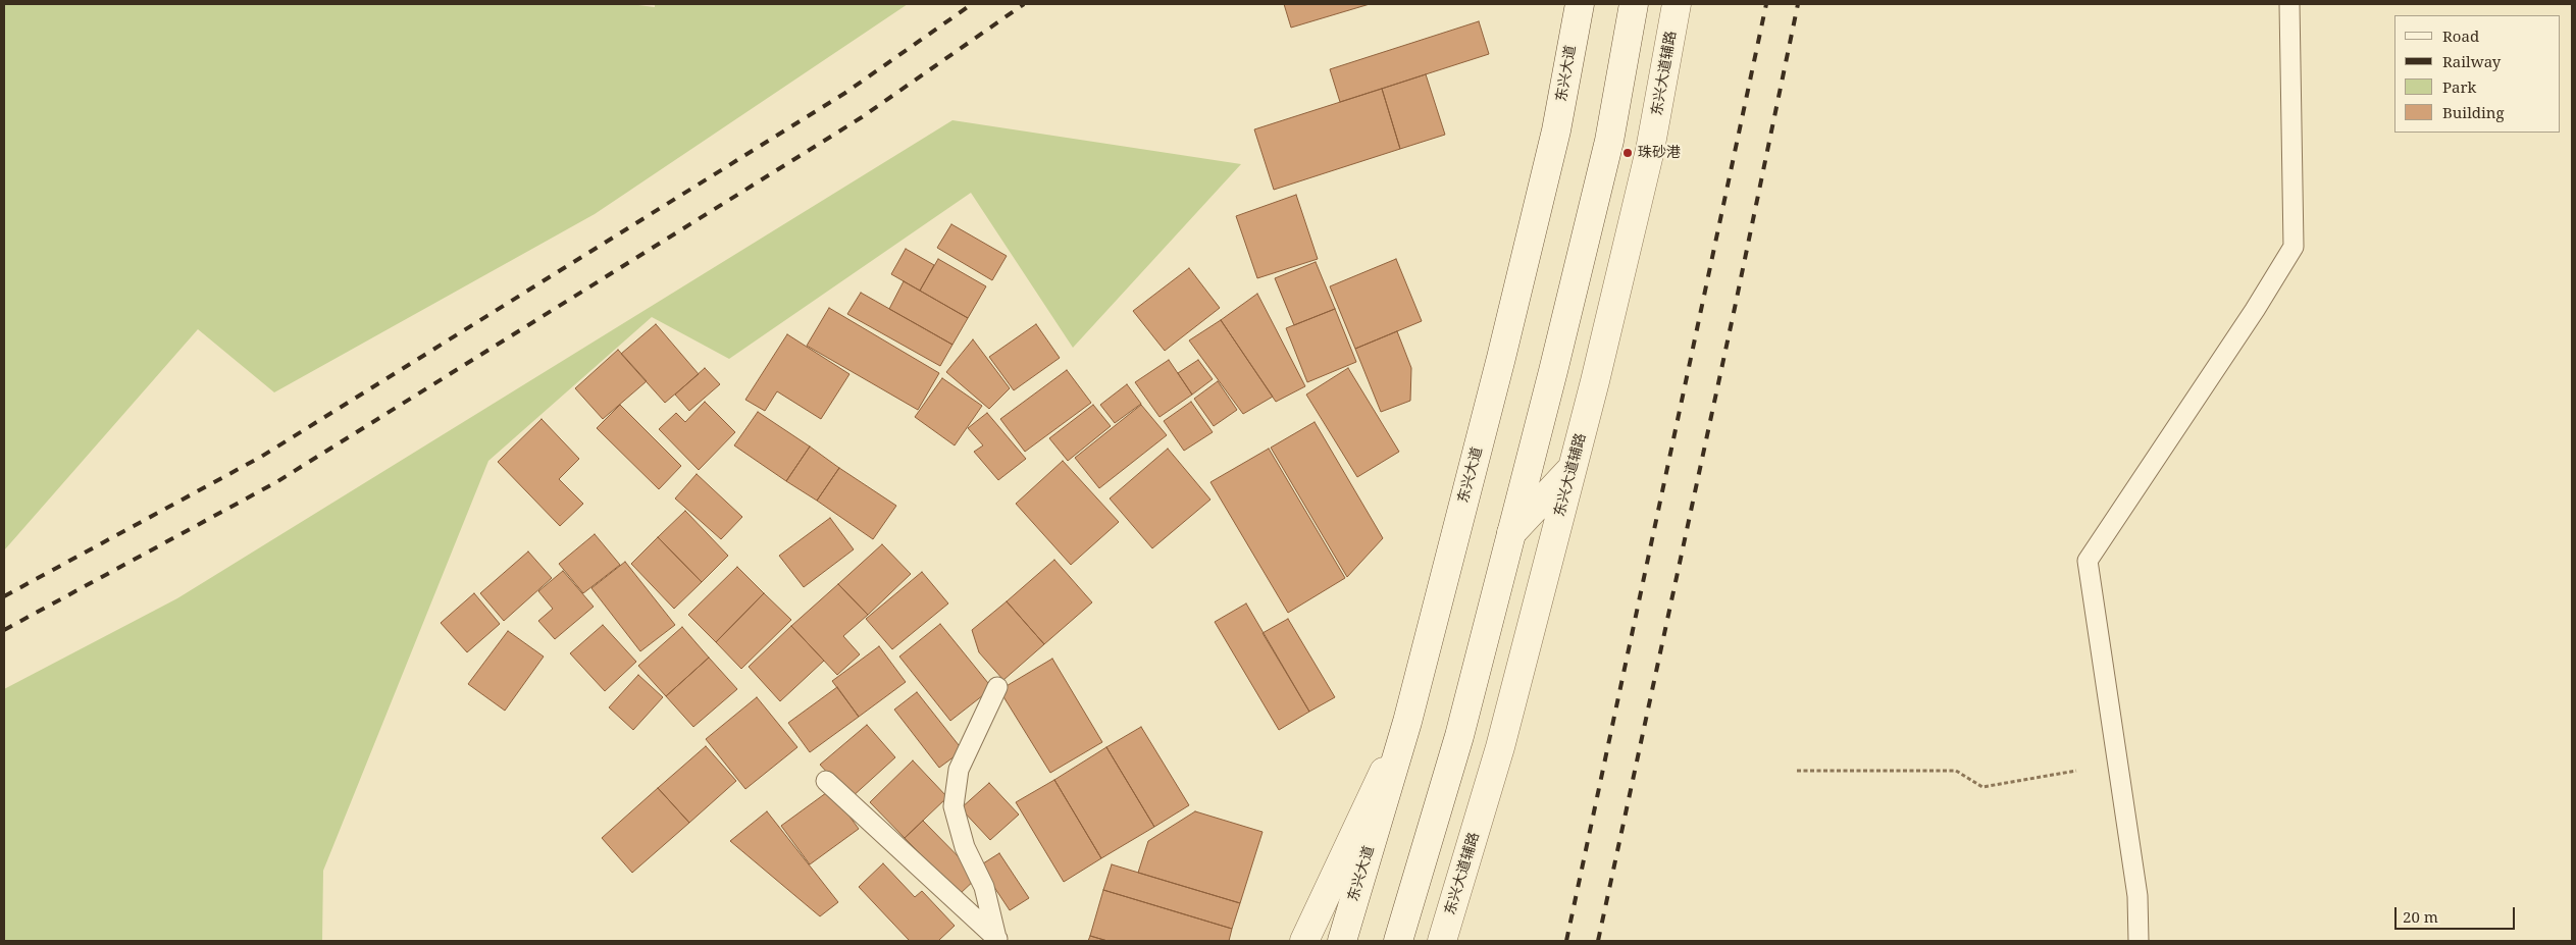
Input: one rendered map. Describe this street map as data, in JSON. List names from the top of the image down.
{
  "streets": {
    "main road": ["东兴大道", "东兴大道辅路"]
  },
  "places": ["珠砂港"],
  "legend": [
    "Road",
    "Railway",
    "Park",
    "Building"
  ],
  "scale_bar": "20 m"
}
